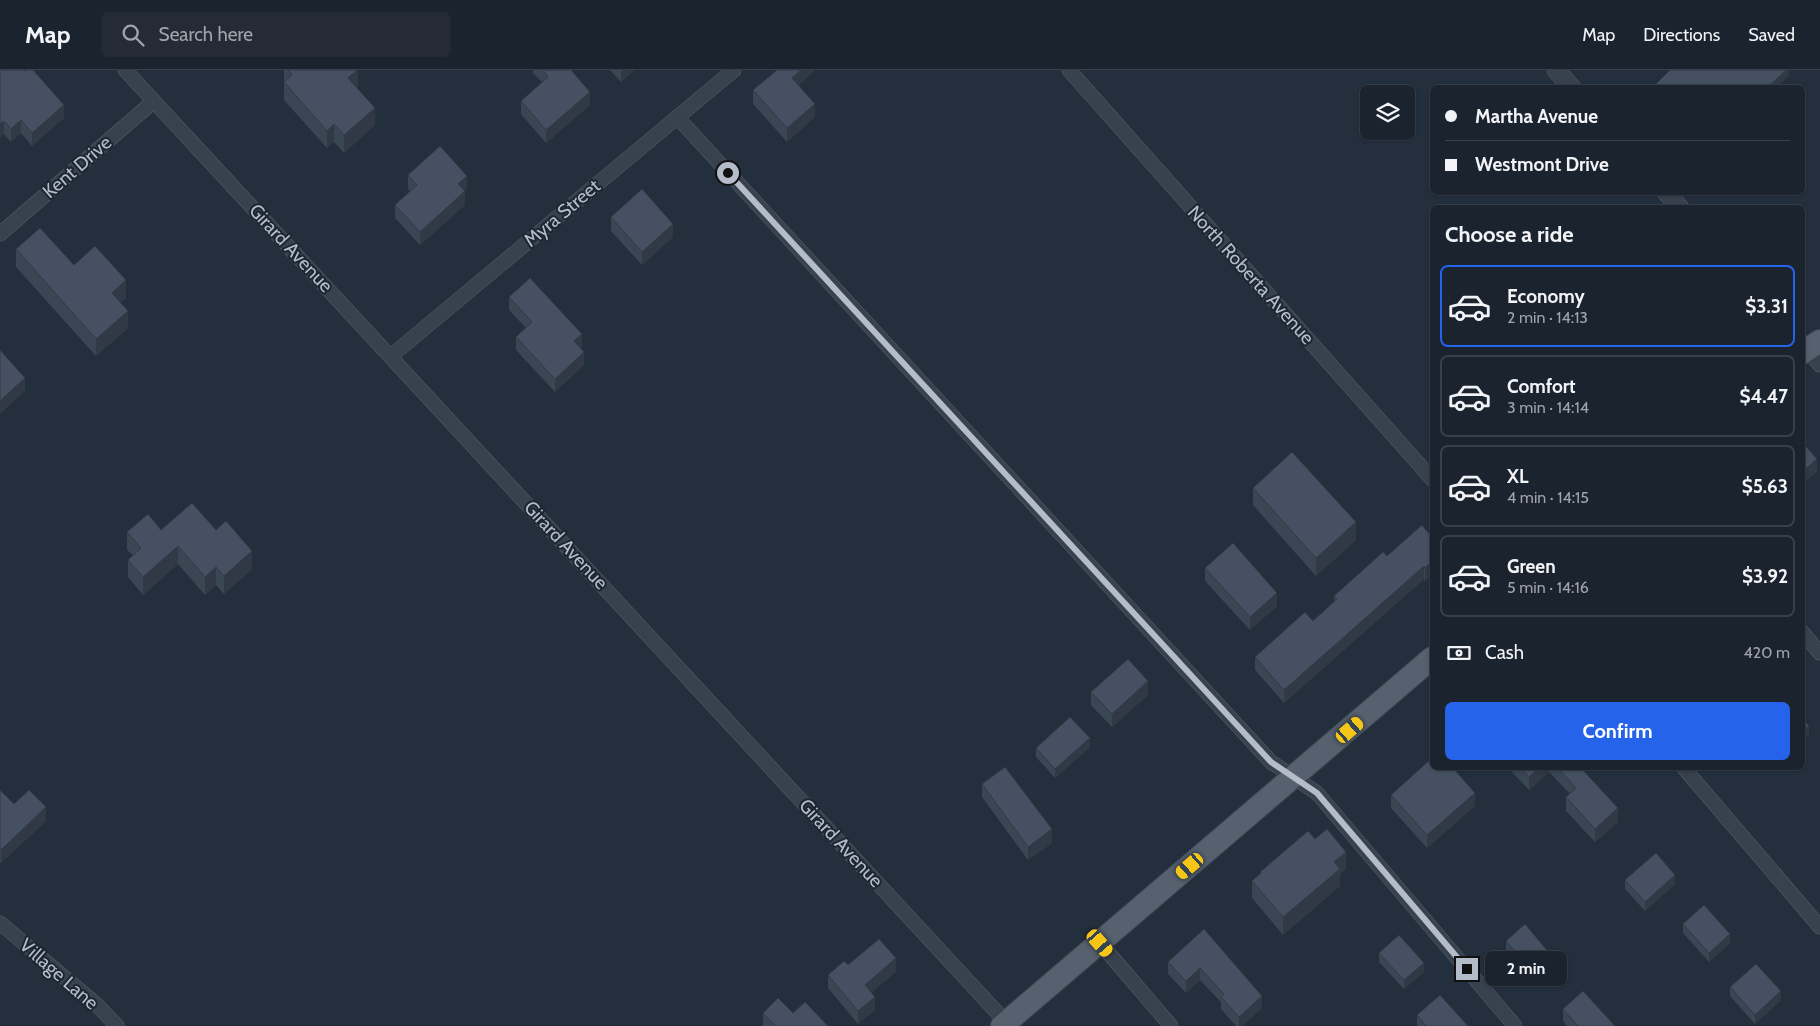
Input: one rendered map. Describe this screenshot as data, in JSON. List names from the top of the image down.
{
  "streets": {
    "street": [
      "Kent Drive",
      "Myra Street",
      "Girard Avenue",
      "North Roberta Avenue",
      "Village Lane"
    ]
  },
  "crossings": [
    ["Kent Drive", "Girard Avenue"],
    ["Myra Street", "Girard Avenue"]
  ],
  "page": {
    "header": "Map",
    "search": "Search here",
    "nav": ["Map", "Directions", "Saved"],
    "banner": ["Martha Avenue", "Westmont Drive"],
    "heading": "Choose a ride",
    "list": [
      {
        "name": "Economy",
        "note": "2 min · 14:13",
        "value": "$3.31"
      },
      {
        "name": "Comfort",
        "note": "3 min · 14:14",
        "value": "$4.47"
      },
      {
        "name": "XL",
        "note": "4 min · 14:15",
        "value": "$5.63"
      },
      {
        "name": "Green",
        "note": "5 min · 14:16",
        "value": "$3.92"
      }
    ],
    "pay": ["Cash", "420 m"],
    "buttons": "Confirm",
    "bubble": "2 min"
  }
}
